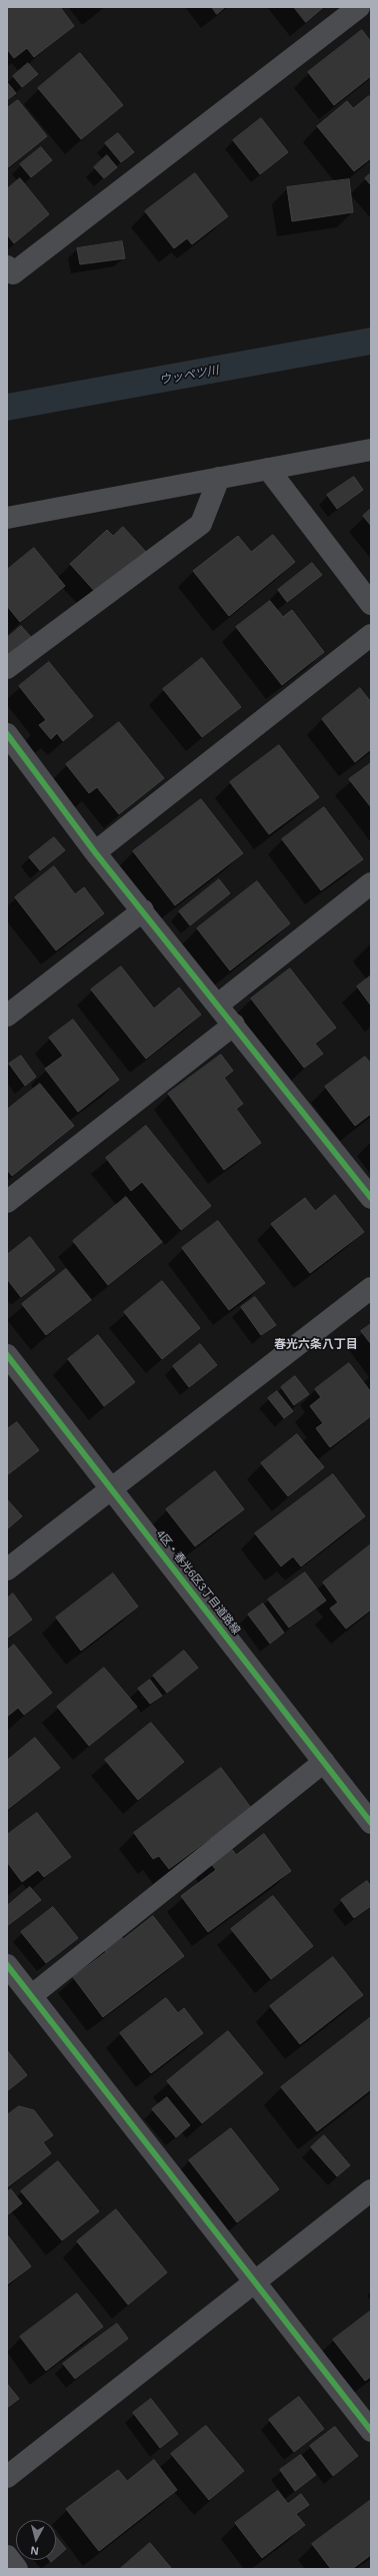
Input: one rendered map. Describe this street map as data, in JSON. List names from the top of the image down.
{
  "streets": {
    "street": ["4区・春光6区3丁目道路線"]
  },
  "districts": ["春光六条八丁目"],
  "water": ["ウッペツ川"],
  "north": "bottom"
}
